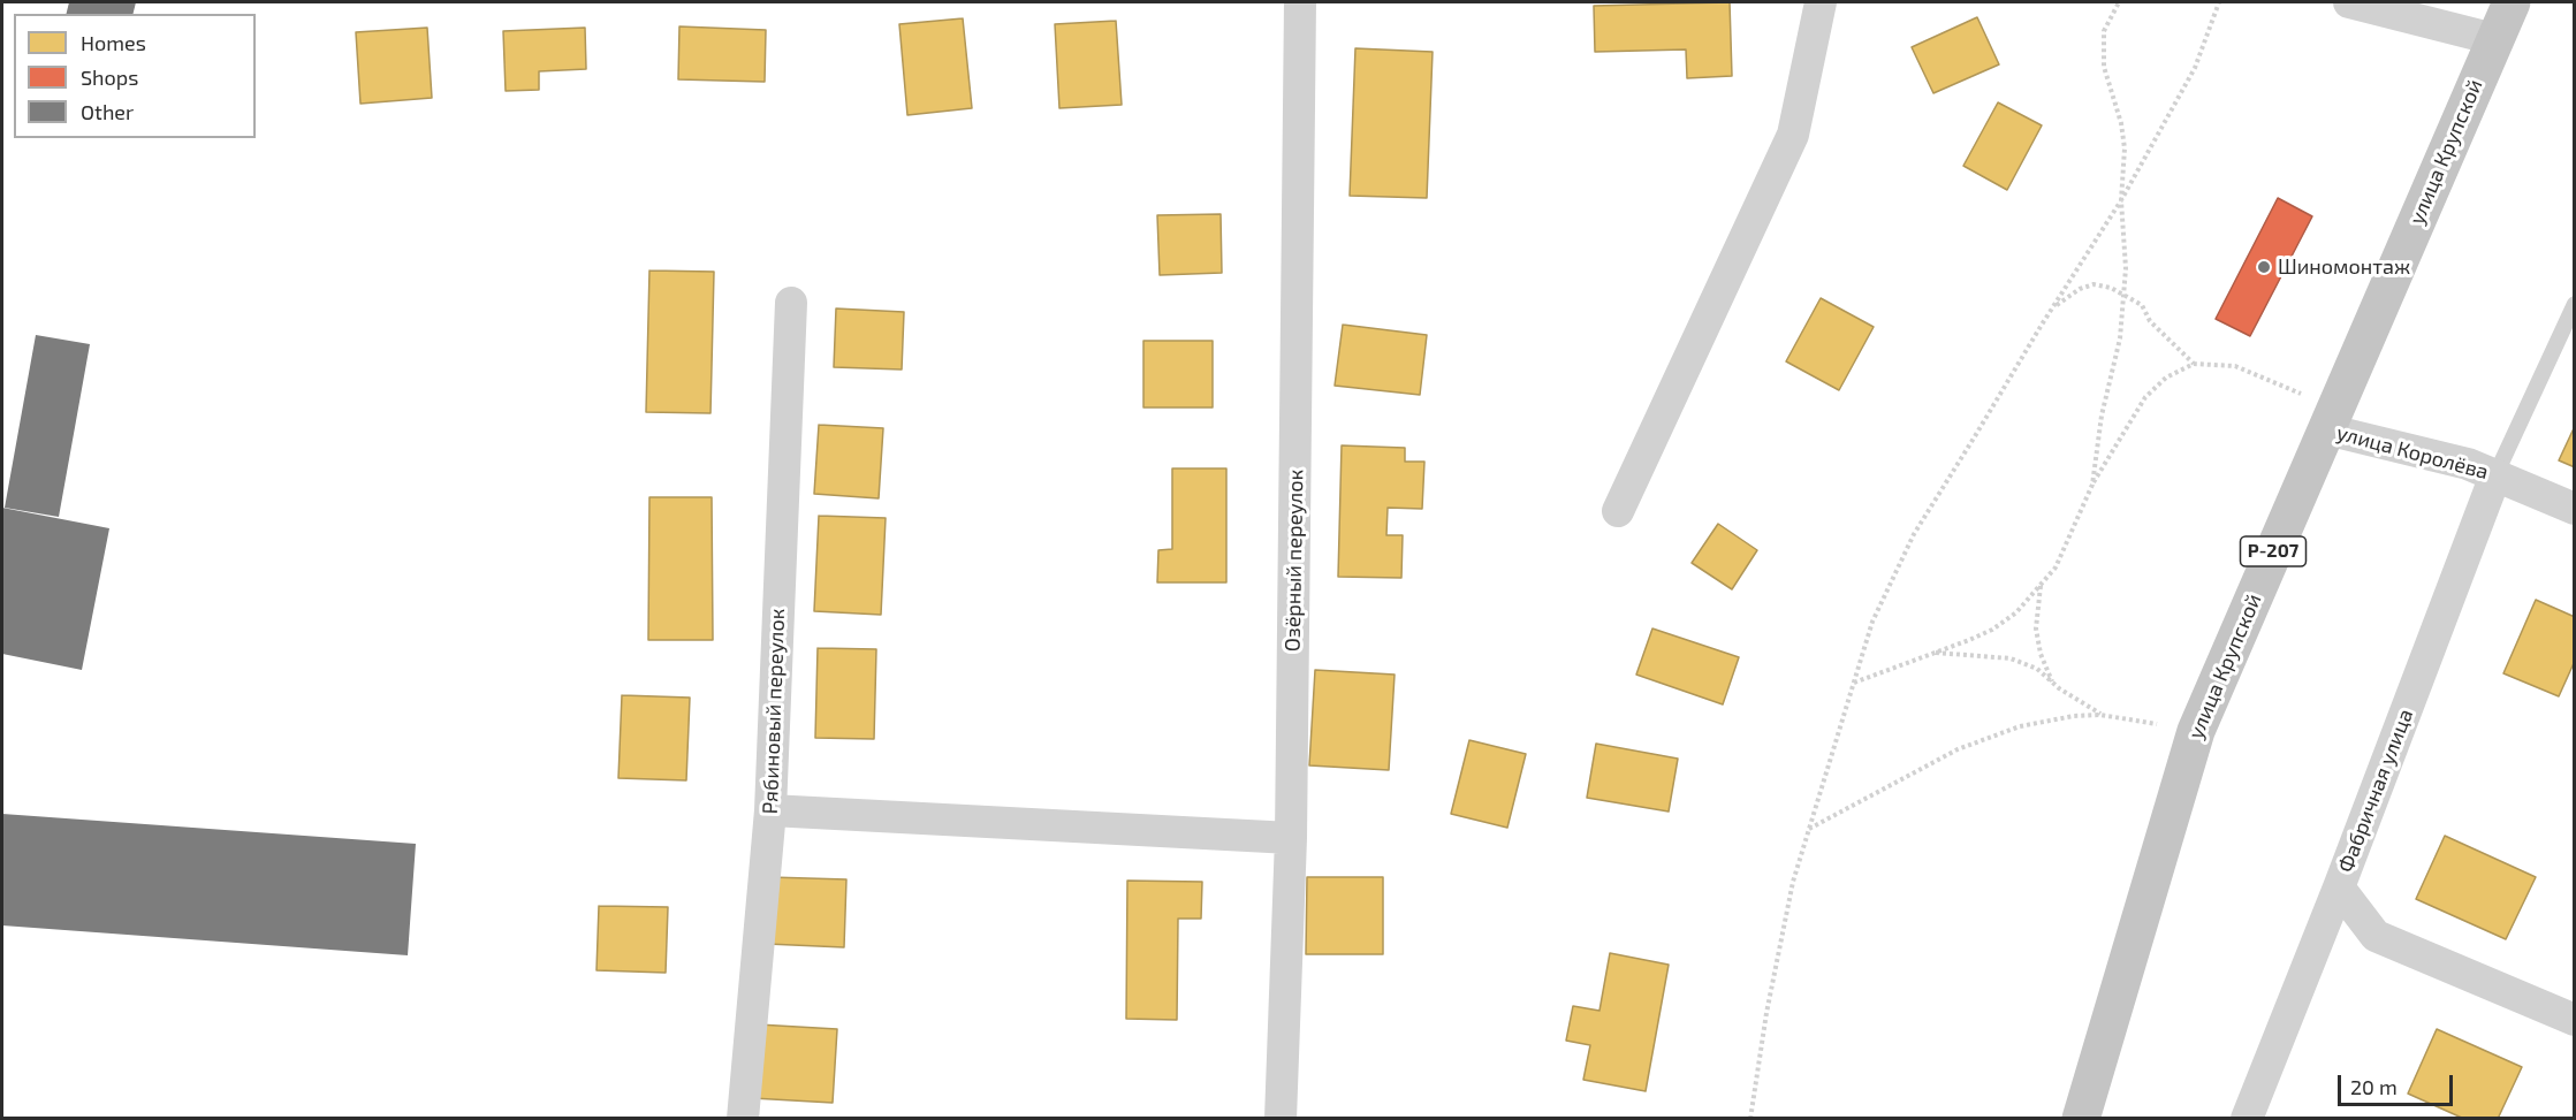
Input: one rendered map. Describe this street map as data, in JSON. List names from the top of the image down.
{
  "streets": {
    "main road": ["улица Крупской", "Р-207"],
    "street": [
      "улица Королёва",
      "Озёрный переулок",
      "Рябиновый переулок",
      "Фабричная улица"
    ]
  },
  "crossings": [
    ["улица Крупской", "улица Королёва"],
    ["улица Королёва", "Фабричная улица"]
  ],
  "places": ["Шиномонтаж"],
  "legend": ["Homes", "Shops", "Other"],
  "scale_bar": "20 m"
}
